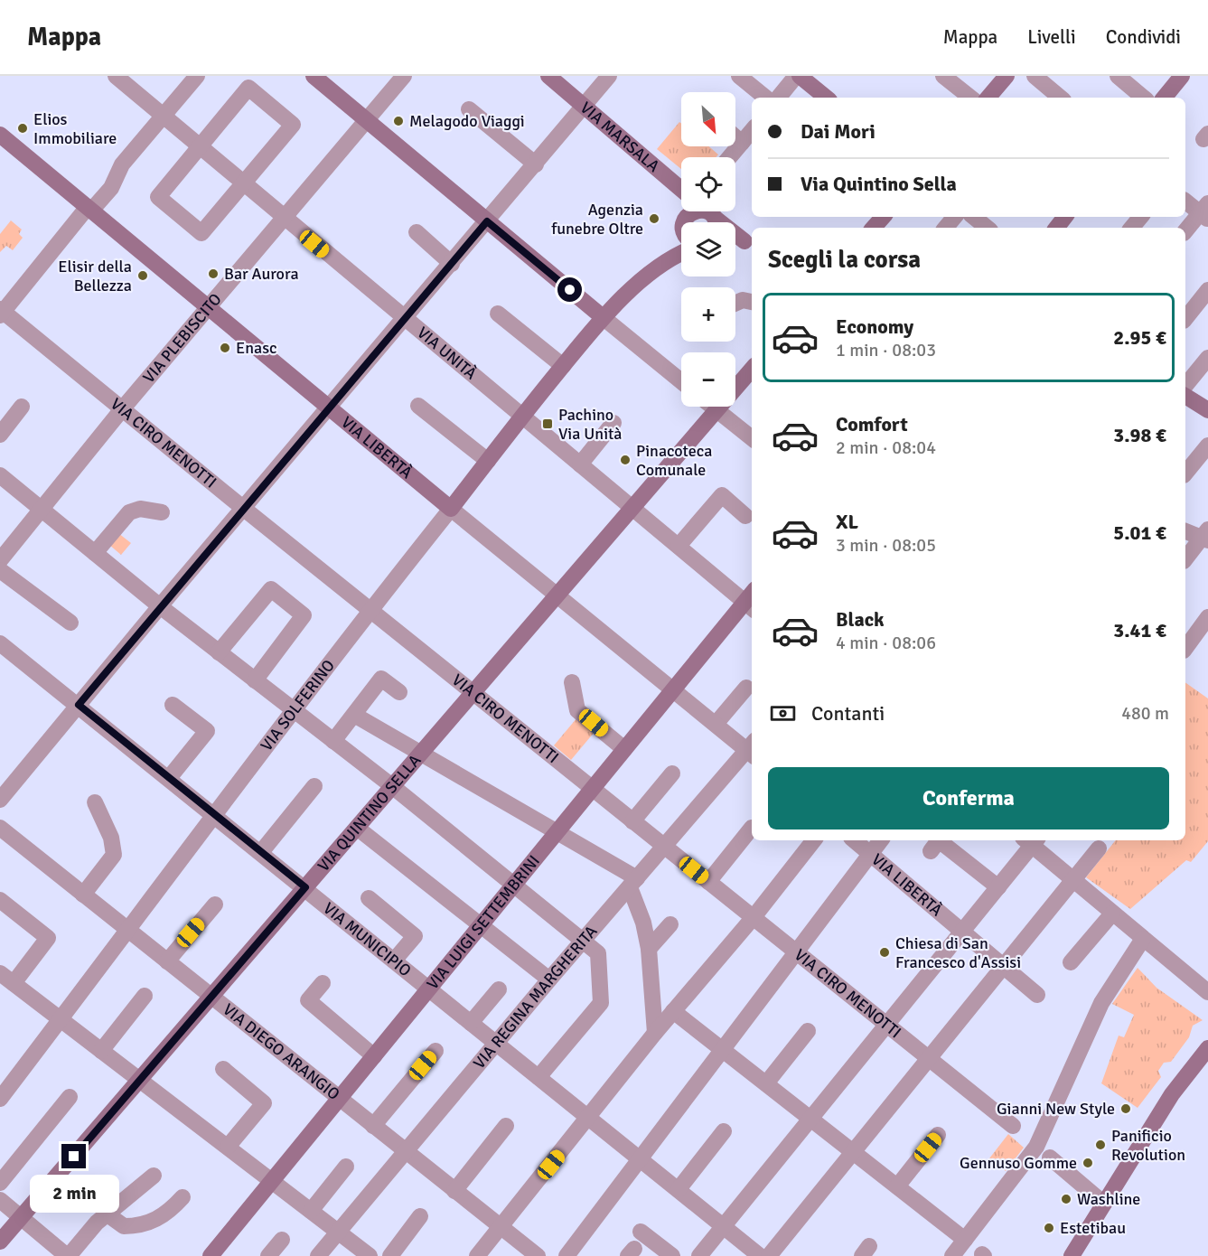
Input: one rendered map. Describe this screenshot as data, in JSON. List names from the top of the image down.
{
  "streets": {
    "street": [
      "VIA MARSALA",
      "VIA PLEBISCITO",
      "VIA UNITÀ",
      "VIA CIRO MENOTTI",
      "VIA LIBERTÀ",
      "VIA SOLFERINO",
      "VIA QUINTINO SELLA",
      "VIA LUIGI SETTEMBRINI",
      "VIA MUNICIPIO",
      "VIA REGINA MARGHERITA",
      "VIA DIEGO ARANGIO"
    ]
  },
  "crossings": [
    ["VIA PLEBISCITO", "VIA UNITÀ"],
    ["VIA PLEBISCITO", "VIA CIRO MENOTTI"],
    ["VIA PLEBISCITO", "VIA LIBERTÀ"],
    ["VIA UNITÀ", "VIA SOLFERINO"],
    ["VIA UNITÀ", "VIA QUINTINO SELLA"],
    ["VIA UNITÀ", "VIA LUIGI SETTEMBRINI"],
    ["VIA CIRO MENOTTI", "VIA SOLFERINO"],
    ["VIA CIRO MENOTTI", "VIA QUINTINO SELLA"],
    ["VIA CIRO MENOTTI", "VIA LUIGI SETTEMBRINI"],
    ["VIA CIRO MENOTTI", "VIA REGINA MARGHERITA"],
    ["VIA LIBERTÀ", "VIA SOLFERINO"],
    ["VIA LIBERTÀ", "VIA QUINTINO SELLA"],
    ["VIA LIBERTÀ", "VIA LUIGI SETTEMBRINI"],
    ["VIA LIBERTÀ", "VIA REGINA MARGHERITA"],
    ["VIA SOLFERINO", "VIA MUNICIPIO"],
    ["VIA SOLFERINO", "VIA DIEGO ARANGIO"],
    ["VIA QUINTINO SELLA", "VIA MUNICIPIO"],
    ["VIA QUINTINO SELLA", "VIA DIEGO ARANGIO"],
    ["VIA LUIGI SETTEMBRINI", "VIA MUNICIPIO"],
    ["VIA LUIGI SETTEMBRINI", "VIA DIEGO ARANGIO"],
    ["VIA MUNICIPIO", "VIA REGINA MARGHERITA"],
    ["VIA REGINA MARGHERITA", "VIA DIEGO ARANGIO"]
  ],
  "places": {
    "other": [
      "Melagodo Viaggi",
      "Elios Immobiliare",
      "Agenzia funebre Oltre",
      "Bar Aurora",
      "Elisir della Bellezza",
      "Enasc",
      "Pinacoteca Comunale",
      "Chiesa di San Francesco d'Assisi",
      "Gianni New Style",
      "Panificio Revolution",
      "Gennuso Gomme",
      "Washline",
      "Estetibau"
    ],
    "transit": ["Pachino Via Unità"]
  },
  "north": "bottom right",
  "page": {
    "header": "Mappa",
    "nav": ["Mappa", "Livelli", "Condividi"],
    "map_buttons": ["+", "−"],
    "banner": ["Dai Mori", "Via Quintino Sella"],
    "heading": "Scegli la corsa",
    "list": [
      {
        "name": "Economy",
        "note": "1 min · 08:03",
        "value": "2.95 €"
      },
      {
        "name": "Comfort",
        "note": "2 min · 08:04",
        "value": "3.98 €"
      },
      {
        "name": "XL",
        "note": "3 min · 08:05",
        "value": "5.01 €"
      },
      {
        "name": "Black",
        "note": "4 min · 08:06",
        "value": "3.41 €"
      }
    ],
    "pay": ["Contanti", "480 m"],
    "buttons": "Conferma",
    "bubble": "2 min"
  }
}
